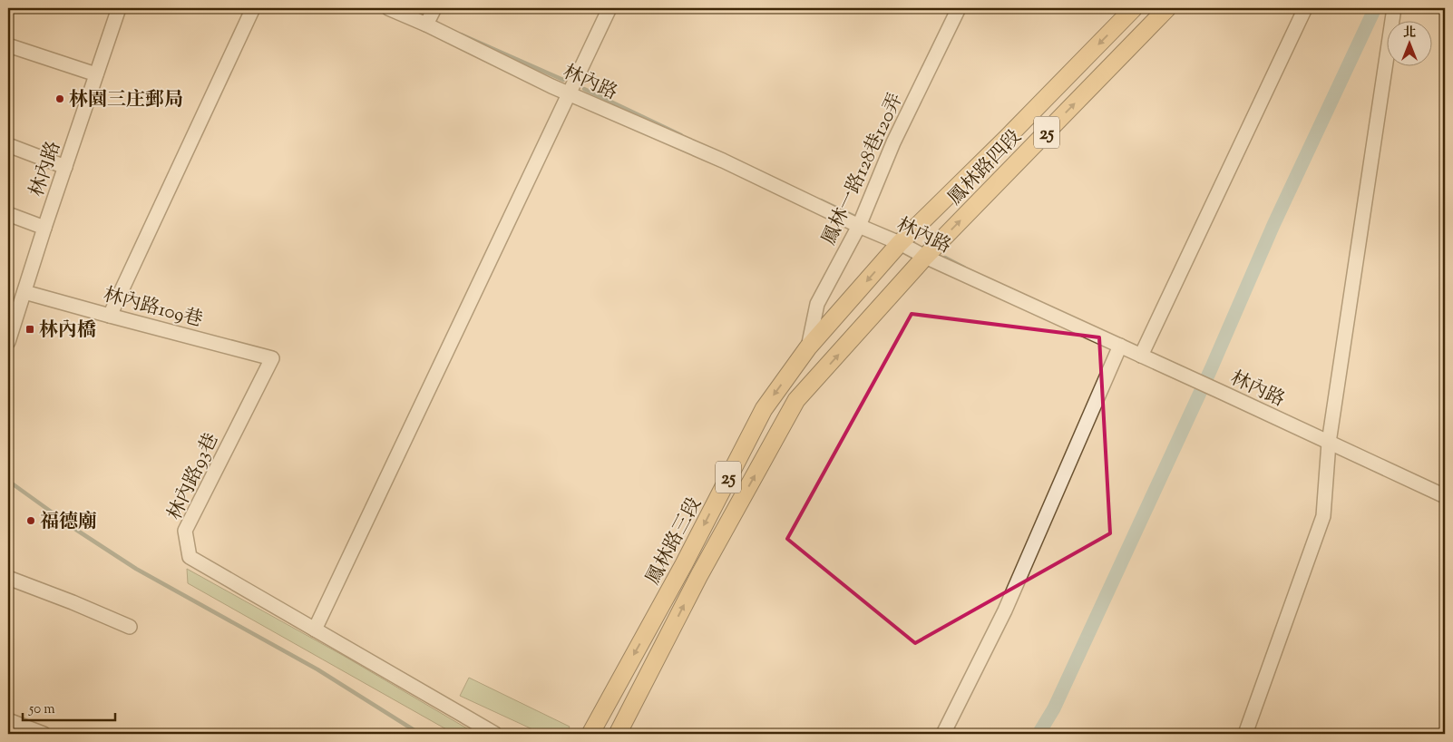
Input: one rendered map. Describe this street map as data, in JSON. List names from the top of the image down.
{
  "streets": {
    "main road": ["25", "鳳林路四段", "鳳林路三段"],
    "street": [
      "林內路",
      "鳳林一路128巷120弄",
      "林內路109巷",
      "林內路93巷"
    ]
  },
  "crossings": [
    ["林內路", "鳳林路四段"],
    ["林內路", "鳳林一路128巷120弄"],
    ["林內路", "林內路109巷"],
    ["林內路", "鳳林路三段"],
    ["鳳林路四段", "鳳林路三段"],
    ["鳳林一路128巷120弄", "鳳林路三段"],
    ["林內路109巷", "林內路93巷"]
  ],
  "places": {
    "other": ["林園三庄郵局", "福德廟"],
    "transit": ["林內橋"]
  },
  "scale_bar": "50 m",
  "north": "top"
}
